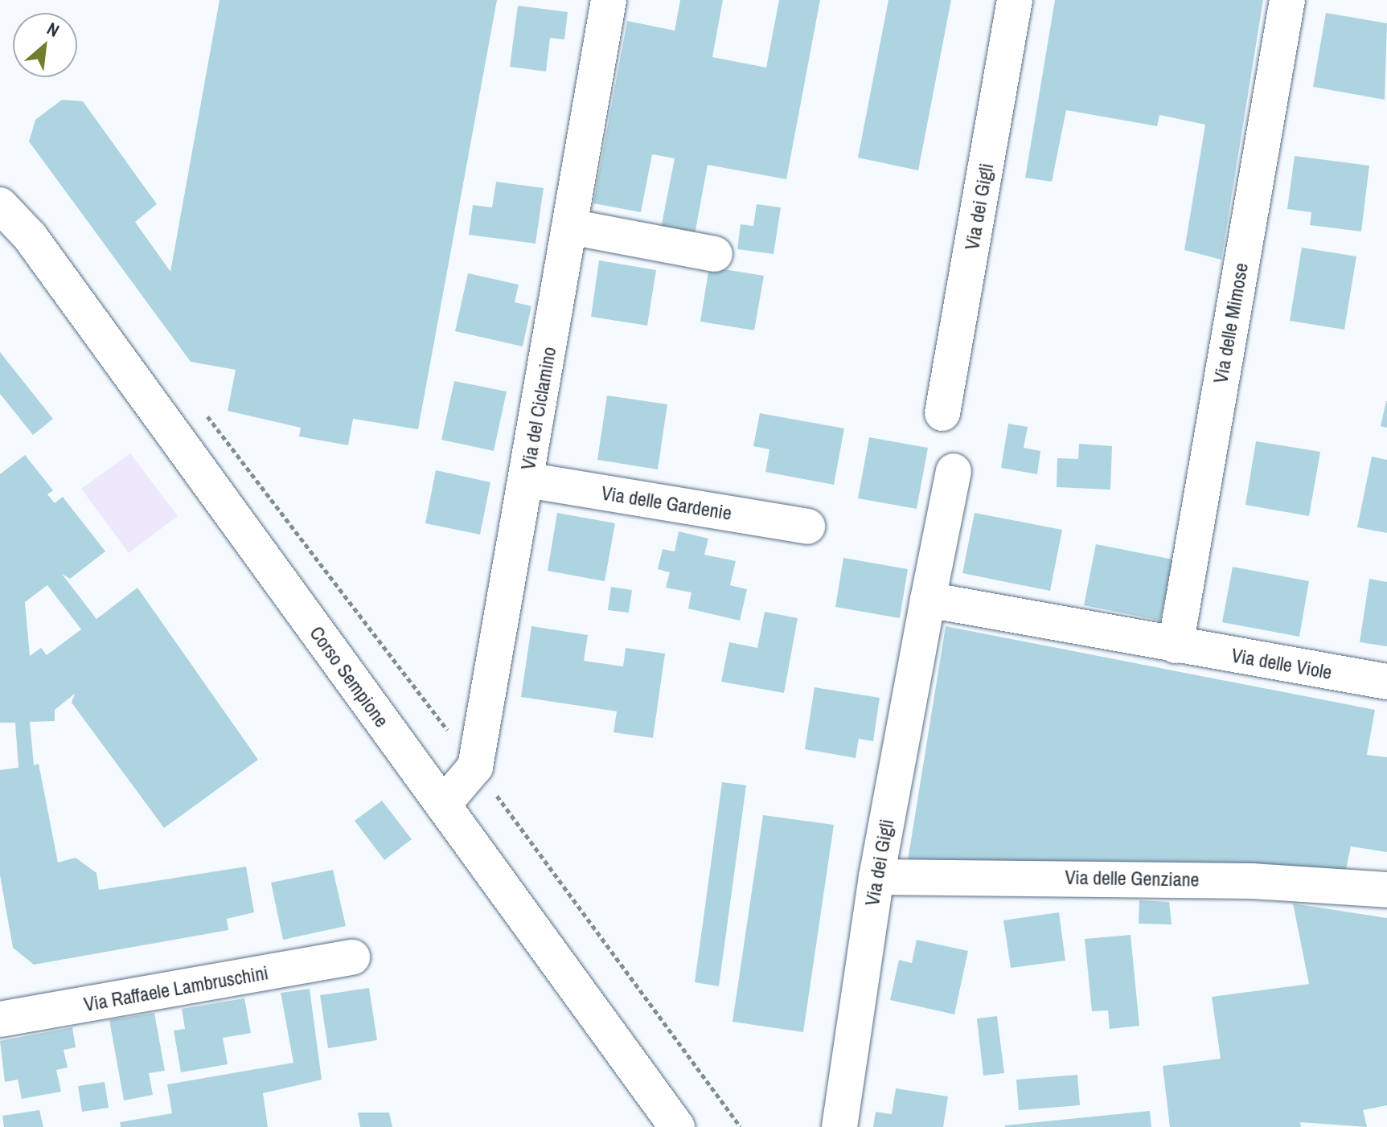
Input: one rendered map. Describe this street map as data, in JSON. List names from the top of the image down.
{
  "streets": {
    "street": [
      "Via dei Gigli",
      "Via delle Mimose",
      "Via del Ciclamino",
      "Via delle Gardenie",
      "Via delle Viole",
      "Corso Sempione",
      "Via delle Genziane",
      "Via Raffaele Lambruschini"
    ]
  },
  "crossings": [
    ["Via dei Gigli", "Via delle Genziane"],
    ["Via delle Mimose", "Via delle Viole"],
    ["Via del Ciclamino", "Via delle Gardenie"],
    ["Via del Ciclamino", "Corso Sempione"]
  ],
  "north": "top right"
}
